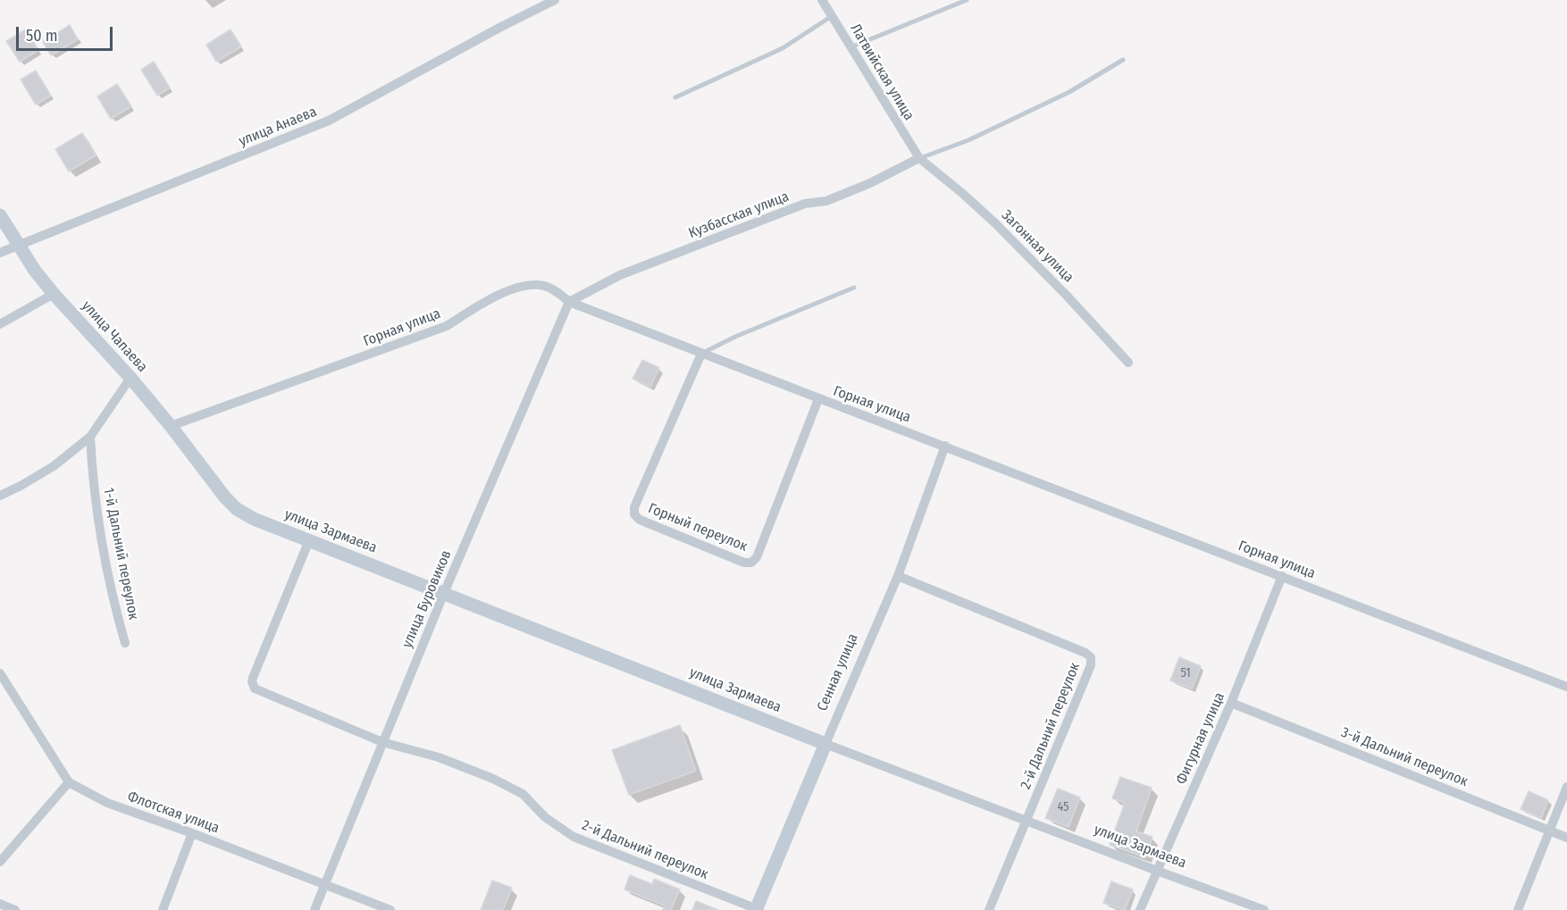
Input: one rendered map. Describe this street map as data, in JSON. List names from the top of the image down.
{
  "streets": {
    "street": [
      "Латвийская улица",
      "улица Анаева",
      "Кузбасская улица",
      "Загонная улица",
      "Горная улица",
      "улица Чапаева",
      "Горный переулок",
      "улица Зармаева",
      "1-й Дальний переулок",
      "улица Буровиков",
      "Сенная улица",
      "2-й Дальний переулок",
      "Фигурная улица",
      "3-й Дальний переулок",
      "Флотская улица"
    ]
  },
  "crossings": [
    ["Латвийская улица", "Кузбасская улица"],
    ["Латвийская улица", "Загонная улица"],
    ["улица Анаева", "улица Чапаева"],
    ["Кузбасская улица", "Загонная улица"],
    ["Кузбасская улица", "Горная улица"],
    ["Кузбасская улица", "улица Буровиков"],
    ["Горная улица", "улица Чапаева"],
    ["Горная улица", "Горный переулок"],
    ["Горная улица", "улица Буровиков"],
    ["Горная улица", "Сенная улица"],
    ["Горная улица", "Фигурная улица"],
    ["улица Чапаева", "улица Зармаева"],
    ["улица Зармаева", "улица Буровиков"],
    ["улица Зармаева", "Сенная улица"],
    ["улица Зармаева", "2-й Дальний переулок"],
    ["улица Зармаева", "Фигурная улица"],
    ["улица Буровиков", "2-й Дальний переулок"],
    ["улица Буровиков", "Флотская улица"],
    ["Сенная улица", "2-й Дальний переулок"],
    ["Фигурная улица", "3-й Дальний переулок"]
  ],
  "house_numbers": ["51", "45"],
  "scale_bar": "50 m"
}
